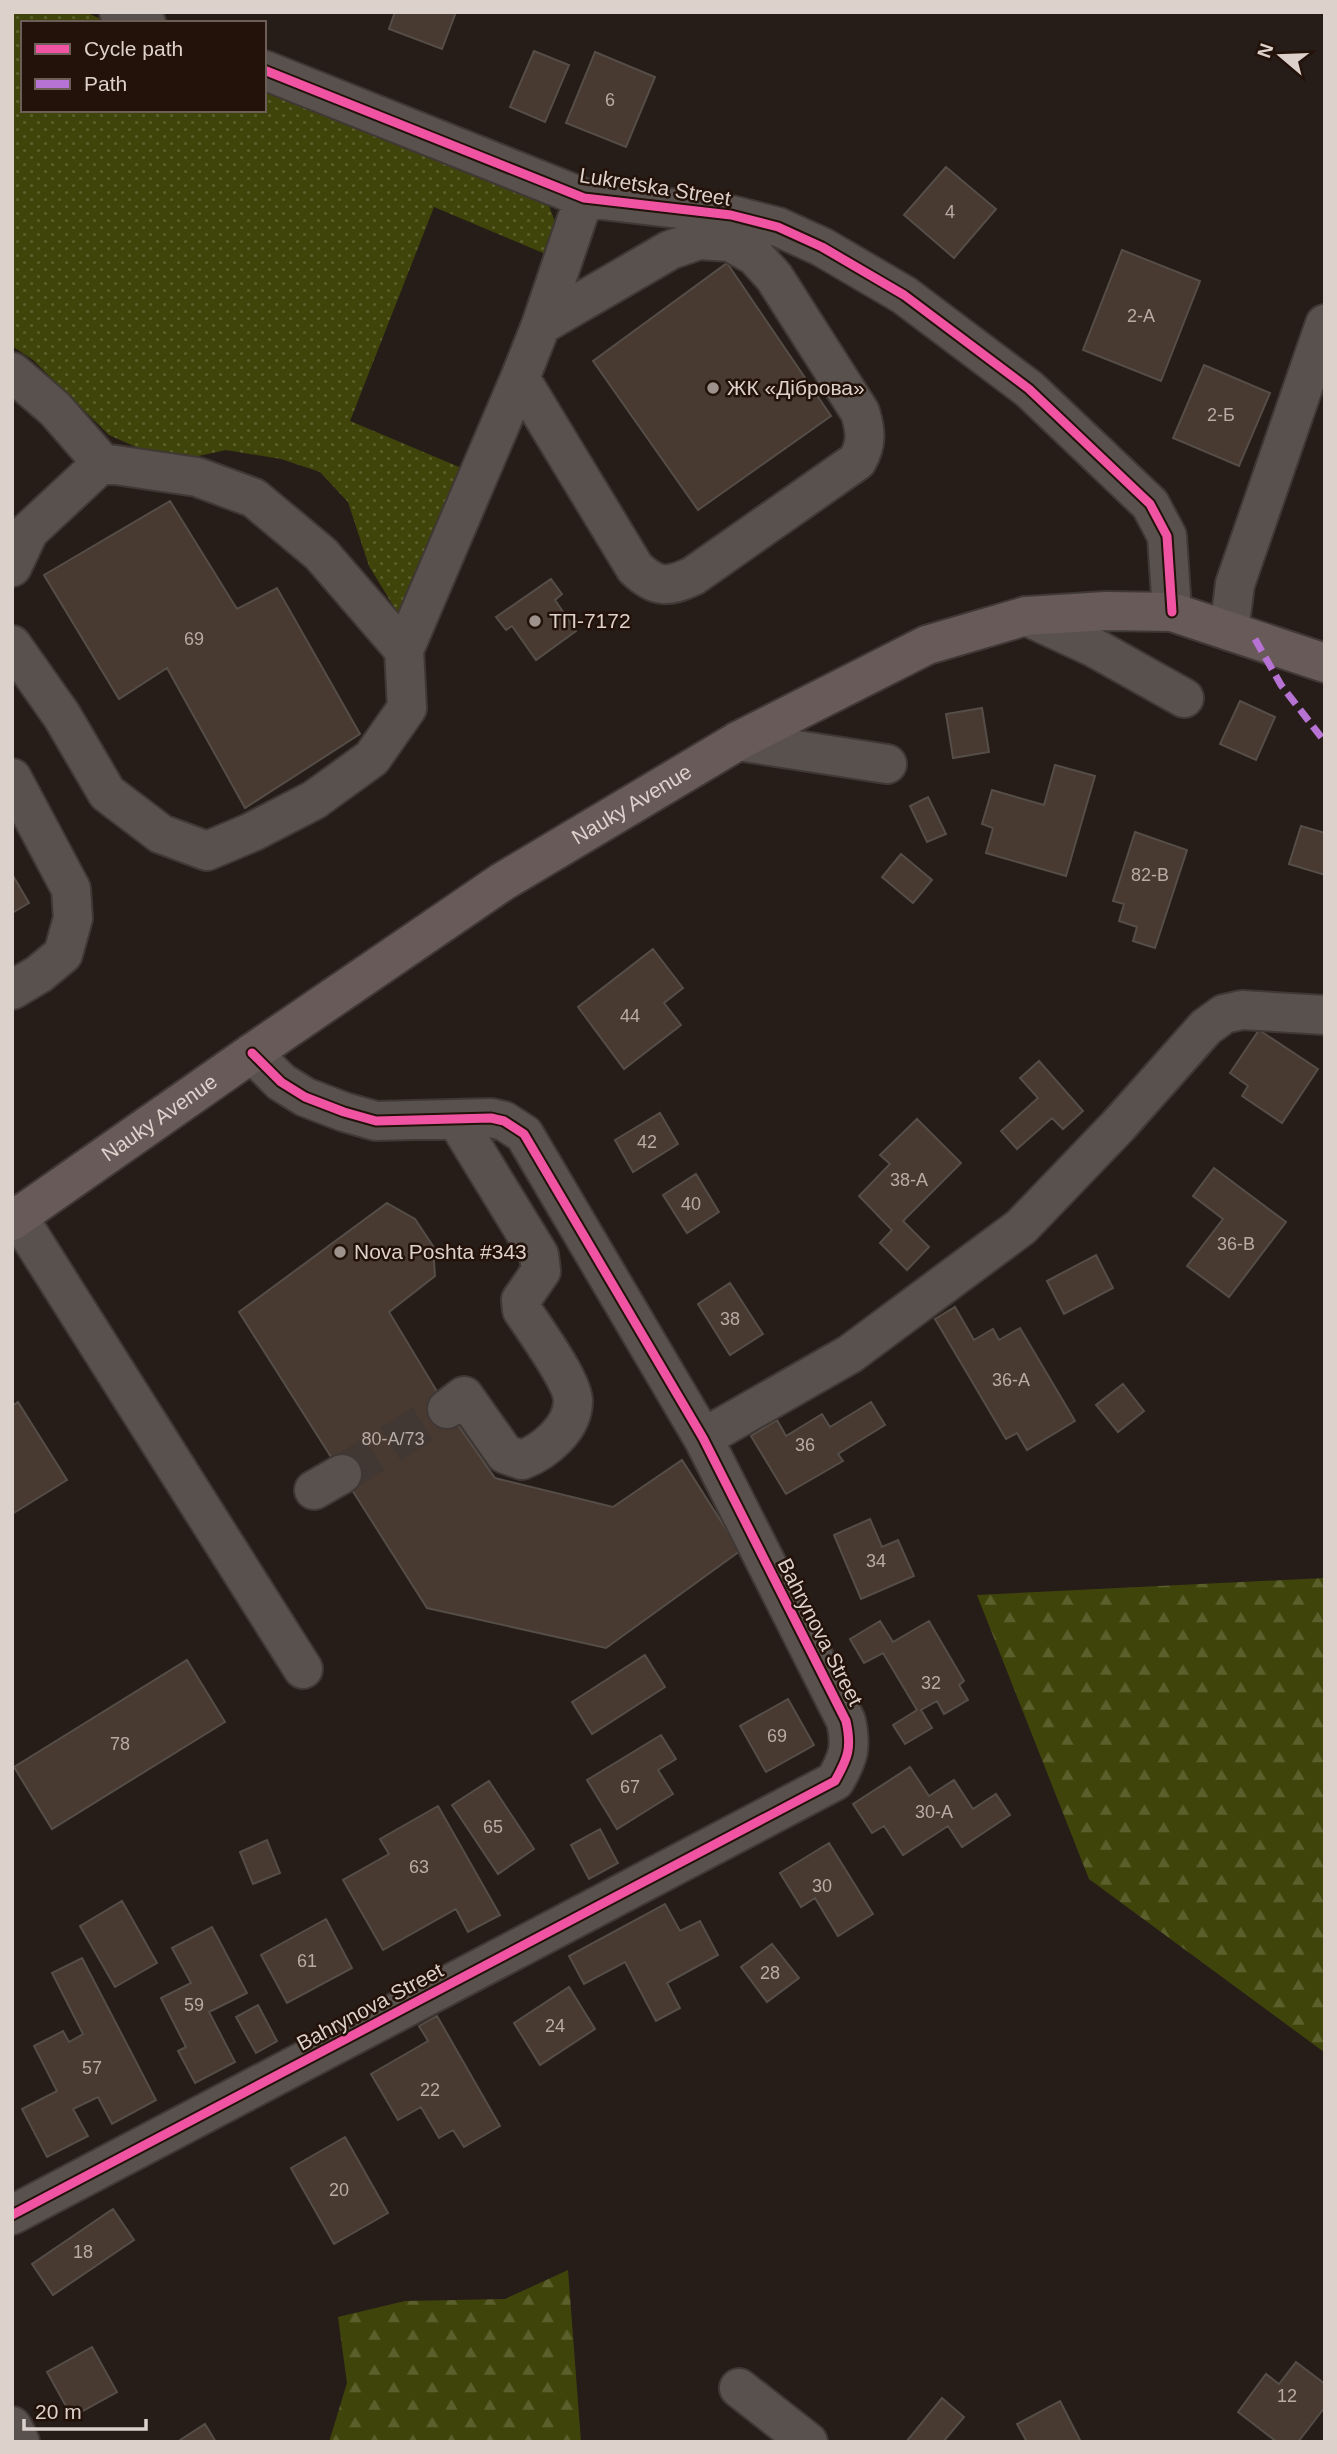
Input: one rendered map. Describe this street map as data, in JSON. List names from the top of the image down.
{
  "streets": {
    "main road": ["Nauky Avenue"],
    "street": ["Lukretska Street", "Bahrynova Street"]
  },
  "crossings": [
    ["Lukretska Street", "Nauky Avenue"],
    ["Nauky Avenue", "Bahrynova Street"]
  ],
  "places": ["ЖК «Діброва»", "ТП-7172", "Nova Poshta #343"],
  "house_numbers": [
    "6",
    "4",
    "2-А",
    "2-Б",
    "69",
    "82-В",
    "44",
    "42",
    "38-А",
    "40",
    "36-В",
    "38",
    "36-А",
    "80-А/73",
    "36",
    "34",
    "32",
    "69",
    "78",
    "67",
    "30-А",
    "65",
    "63",
    "30",
    "61",
    "28",
    "59",
    "24",
    "57",
    "22",
    "20",
    "18",
    "12"
  ],
  "legend": ["Cycle path", "Path"],
  "scale_bar": "20 m",
  "north": "left"
}
